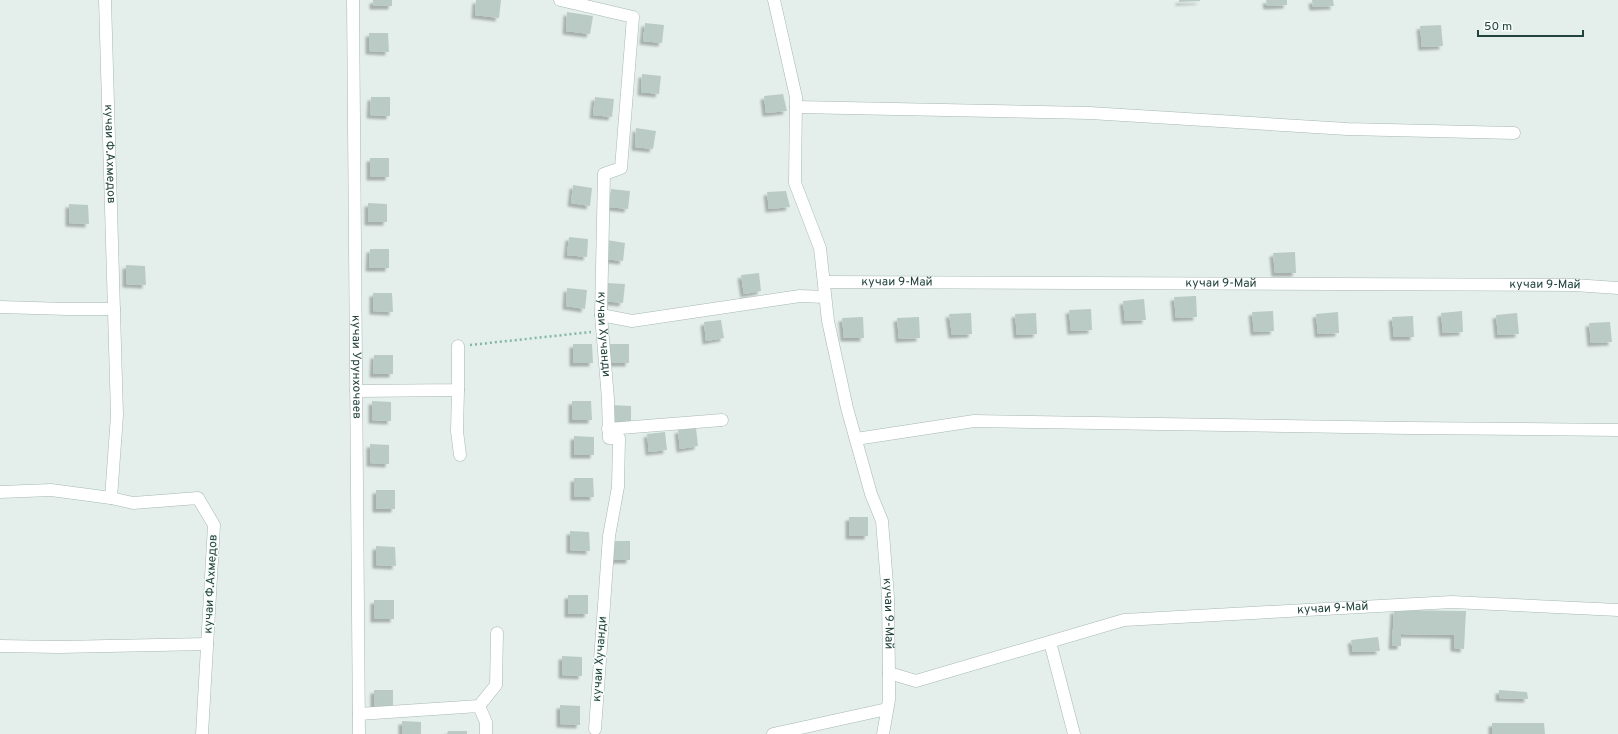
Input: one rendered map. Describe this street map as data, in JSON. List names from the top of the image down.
{
  "streets": {
    "street": [
      "кучаи Ф.Ахмедов",
      "кучаи 9-Май",
      "кучаи Хучанди",
      "кучаи Урунхочаев"
    ]
  },
  "scale_bar": "50 m"
}
